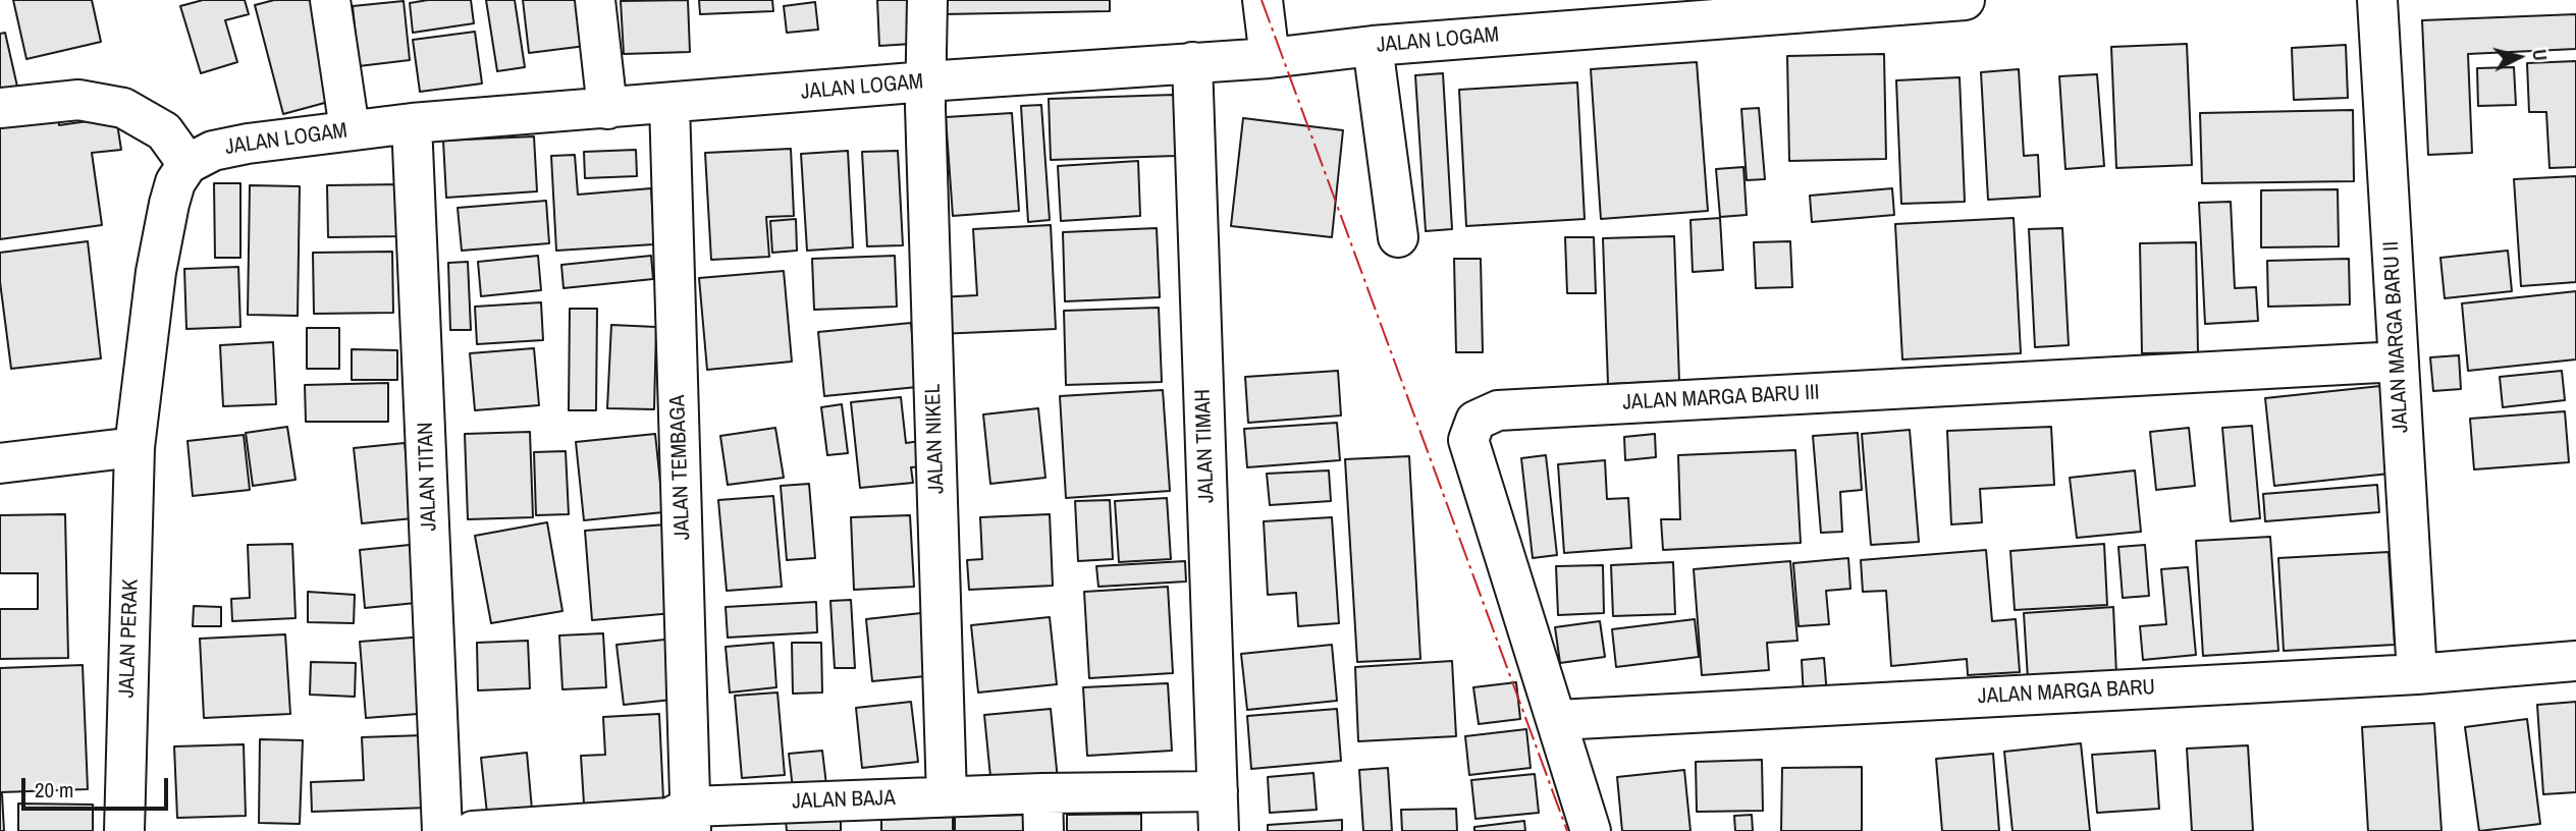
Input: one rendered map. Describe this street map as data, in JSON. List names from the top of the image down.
{
  "streets": {
    "street": [
      "JALAN LOGAM",
      "JALAN MARGA BARU II",
      "JALAN MARGA BARU III",
      "JALAN NIKEL",
      "JALAN TIMAH",
      "JALAN TEMBAGA",
      "JALAN TITAN",
      "JALAN PERAK",
      "JALAN MARGA BARU",
      "JALAN BAJA"
    ]
  },
  "crossings": [
    ["JALAN LOGAM", "JALAN NIKEL"],
    ["JALAN LOGAM", "JALAN TIMAH"],
    ["JALAN LOGAM", "JALAN TEMBAGA"],
    ["JALAN LOGAM", "JALAN TITAN"],
    ["JALAN MARGA BARU II", "JALAN MARGA BARU III"],
    ["JALAN MARGA BARU II", "JALAN MARGA BARU"],
    ["JALAN MARGA BARU III", "JALAN MARGA BARU"],
    ["JALAN NIKEL", "JALAN BAJA"],
    ["JALAN TIMAH", "JALAN BAJA"],
    ["JALAN TEMBAGA", "JALAN BAJA"]
  ],
  "scale_bar": "20 m",
  "north": "right"
}
